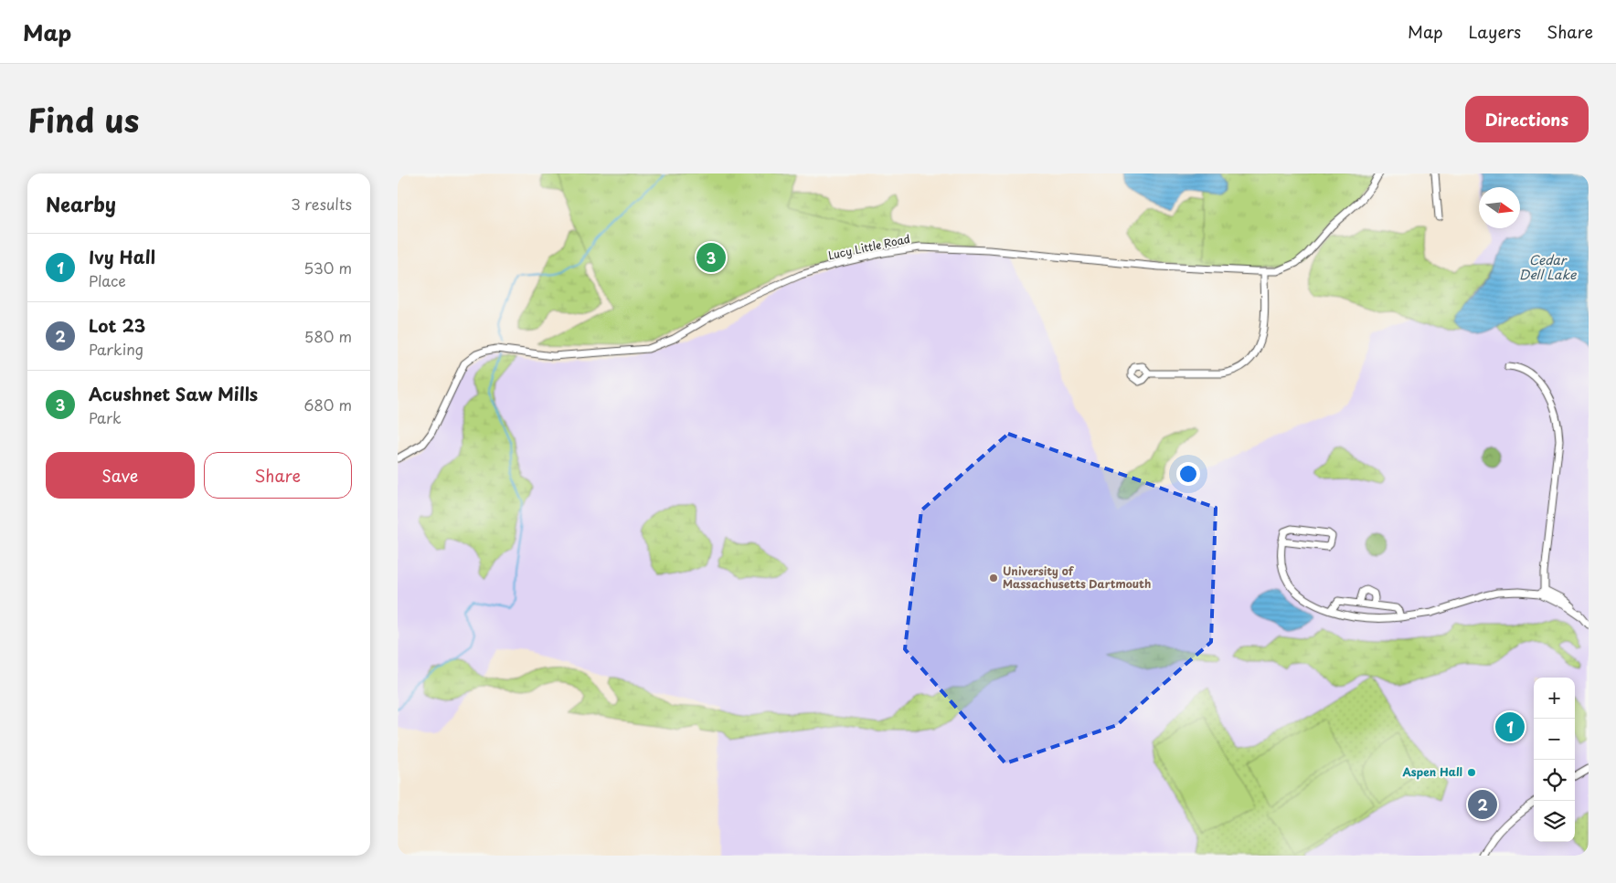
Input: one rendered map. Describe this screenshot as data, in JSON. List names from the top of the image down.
{
  "streets": {
    "street": ["Lucy Little Road"]
  },
  "water": ["Cedar Dell Lake"],
  "places": ["University of Massachusetts Dartmouth", "Aspen Hall"],
  "north": "right",
  "page": {
    "header": "Map",
    "nav": ["Map", "Layers", "Share"],
    "title": "Find us",
    "buttons": [
      "Directions",
      ["Save", "Share"]
    ],
    "heading": ["Nearby", "3 results"],
    "list": [
      {
        "mark": "1",
        "name": "Ivy Hall",
        "note": "Place",
        "value": "530 m"
      },
      {
        "mark": "2",
        "name": "Lot 23",
        "note": "Parking",
        "value": "580 m"
      },
      {
        "mark": "3",
        "name": "Acushnet Saw Mills",
        "note": "Park",
        "value": "680 m"
      }
    ],
    "pins": ["3", "1", "2"],
    "map_buttons": ["+", "−"]
  }
}
